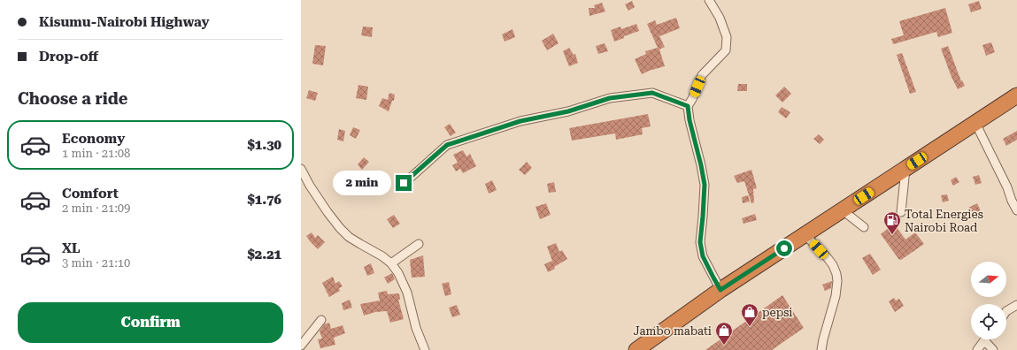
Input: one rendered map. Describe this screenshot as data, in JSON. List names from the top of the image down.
{
  "places": {
    "fuel station": ["Total Energies Nairobi Road"],
    "shop": ["pepsi", "Jambo mabati"]
  },
  "north": "right",
  "page": {
    "banner": ["Kisumu-Nairobi Highway", "Drop-off"],
    "heading": "Choose a ride",
    "list": [
      {
        "name": "Economy",
        "note": "1 min · 21:08",
        "value": "$1.30"
      },
      {
        "name": "Comfort",
        "note": "2 min · 21:09",
        "value": "$1.76"
      },
      {
        "name": "XL",
        "note": "3 min · 21:10",
        "value": "$2.21"
      }
    ],
    "bubble": "2 min",
    "buttons": "Confirm"
  }
}
